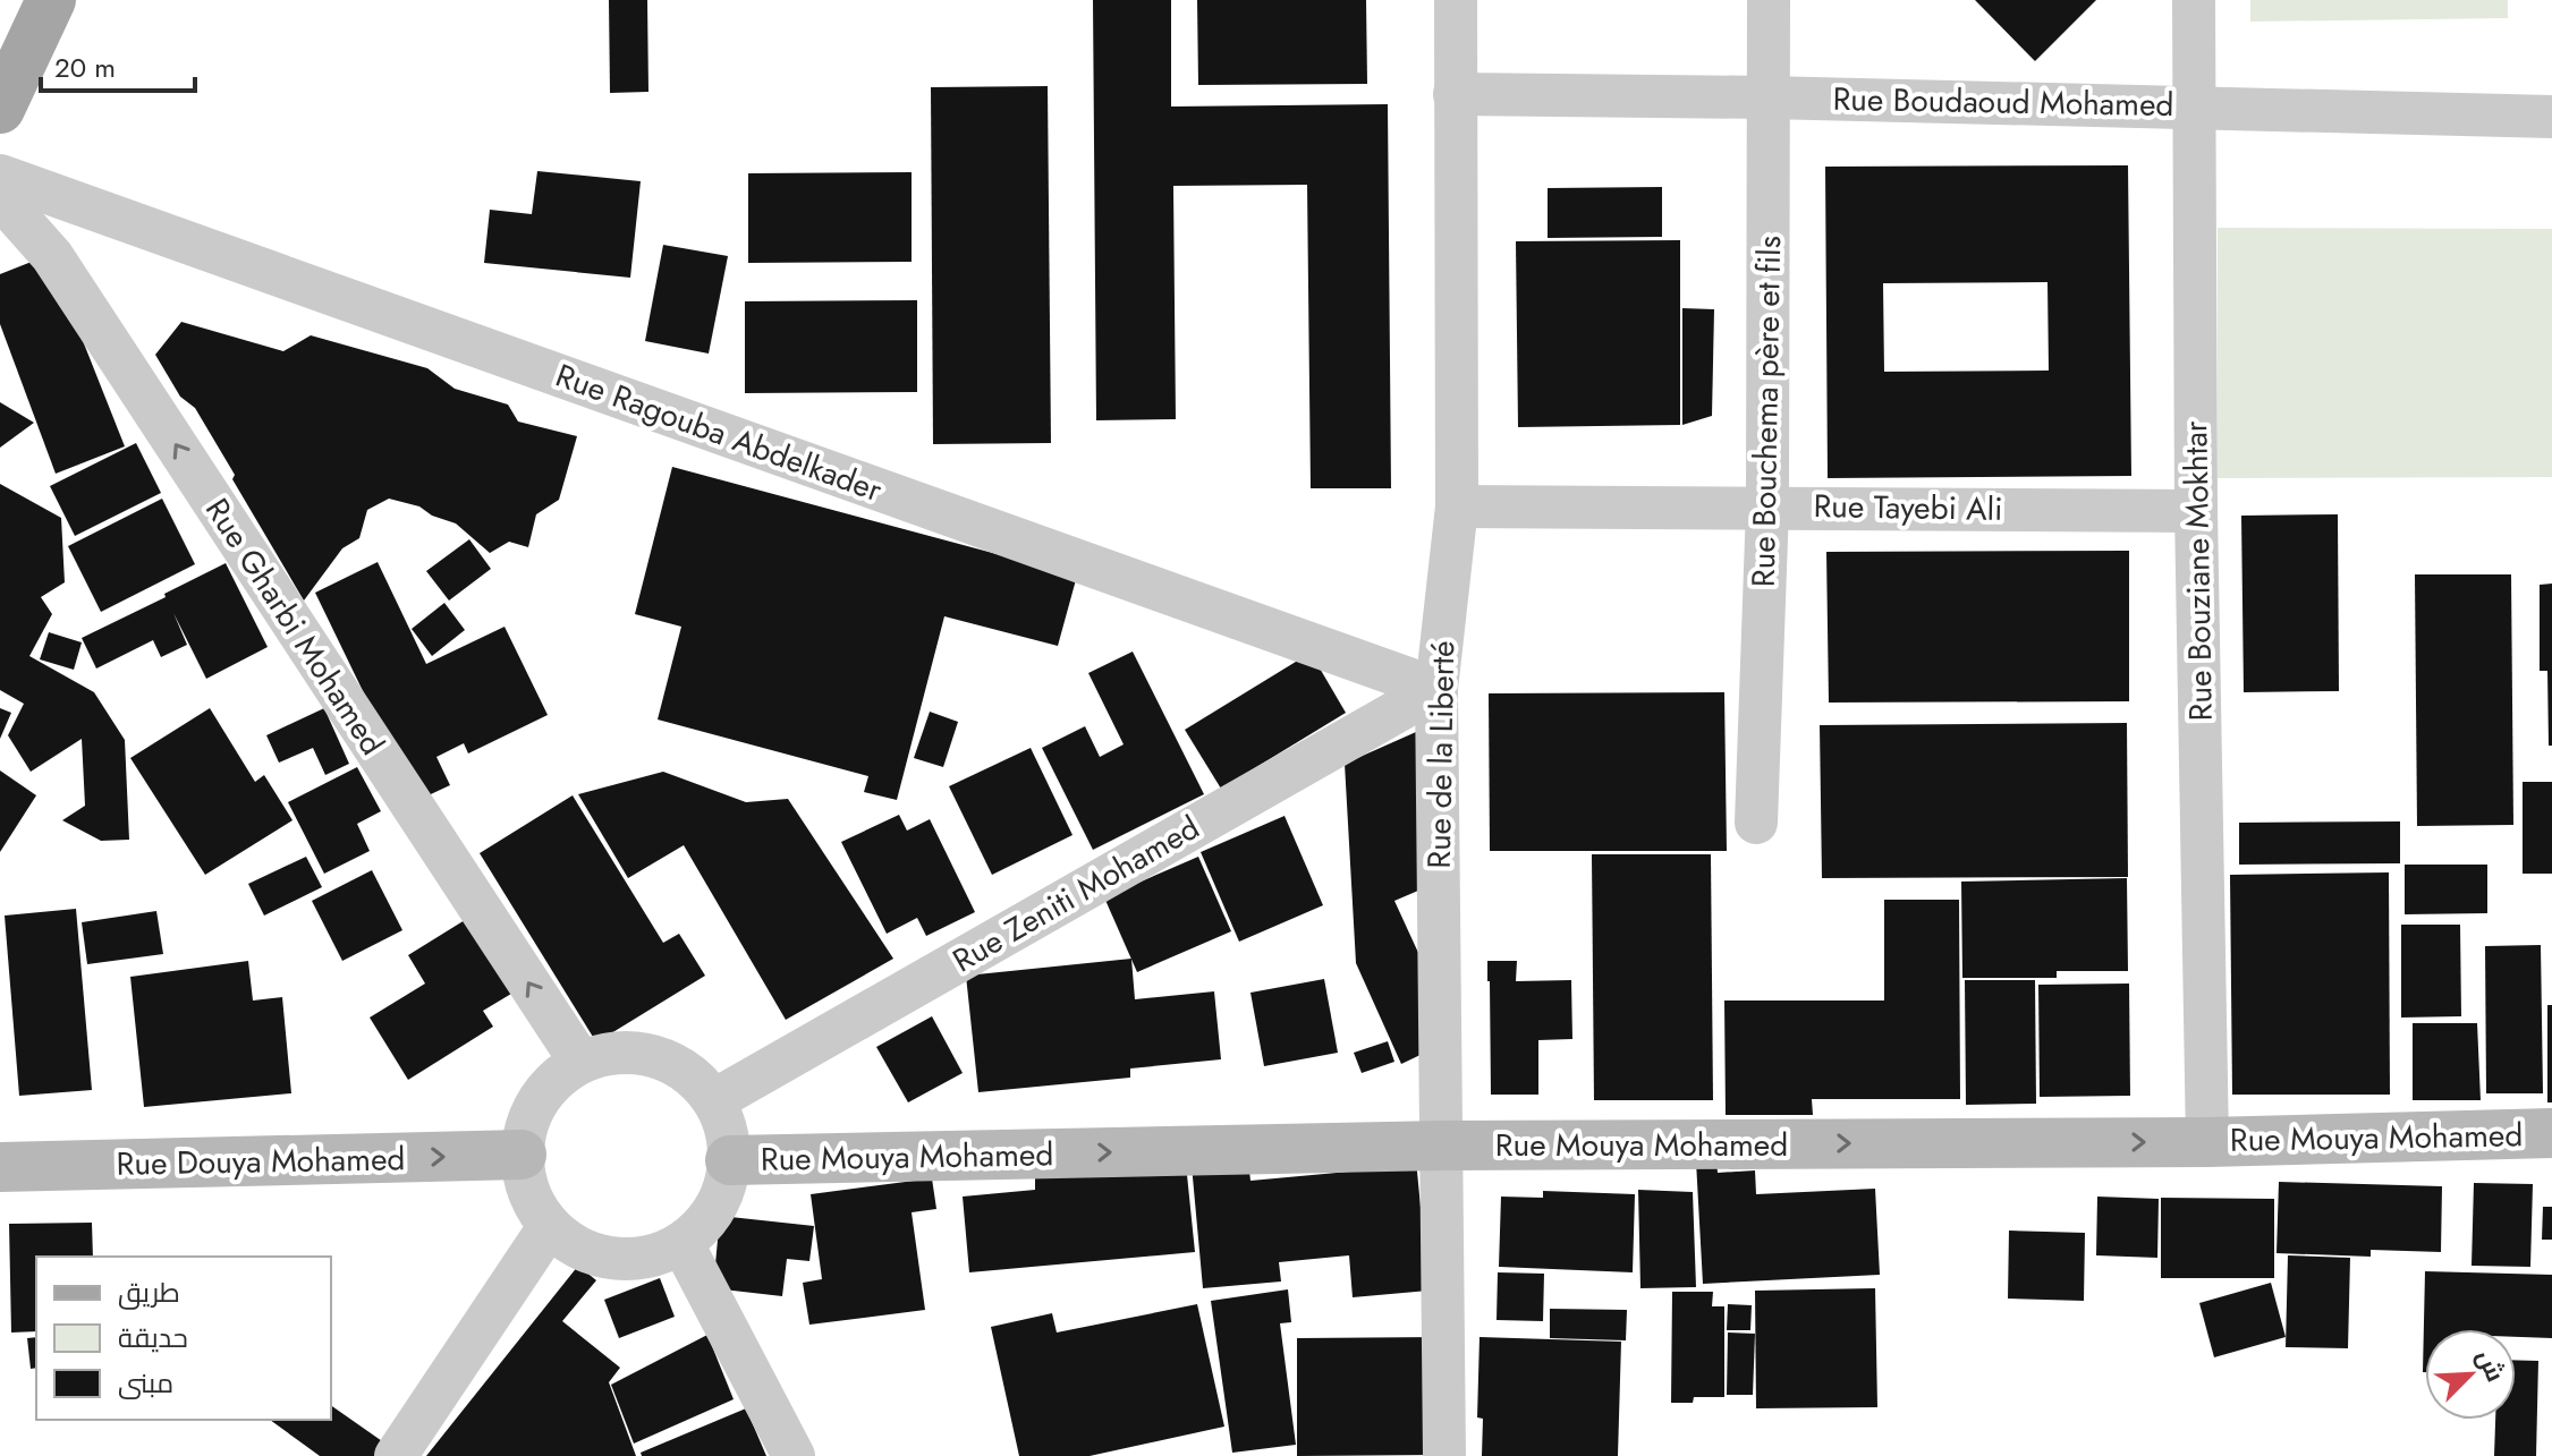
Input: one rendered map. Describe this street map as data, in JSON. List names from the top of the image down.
{
  "streets": {
    "street": [
      "Rue Boudaoud Mohamed",
      "Rue Bouchema père et fils",
      "Rue Ragouba Abdelkader",
      "Rue Tayebi Ali",
      "Rue Bouziane Mokhtar",
      "Rue Gharbi Mohamed",
      "Rue de la Liberté",
      "Rue Zeniti Mohamed",
      "Rue Mouya Mohamed",
      "Rue Douya Mohamed"
    ]
  },
  "crossings": [
    ["Rue Boudaoud Mohamed", "Rue Bouchema père et fils"],
    ["Rue Boudaoud Mohamed", "Rue Bouziane Mokhtar"],
    ["Rue Boudaoud Mohamed", "Rue de la Liberté"],
    ["Rue Bouchema père et fils", "Rue Tayebi Ali"],
    ["Rue Ragouba Abdelkader", "Rue de la Liberté"],
    ["Rue Ragouba Abdelkader", "Rue Zeniti Mohamed"],
    ["Rue Tayebi Ali", "Rue Bouziane Mokhtar"],
    ["Rue Tayebi Ali", "Rue de la Liberté"],
    ["Rue Bouziane Mokhtar", "Rue Mouya Mohamed"],
    ["Rue Gharbi Mohamed", "Rue Zeniti Mohamed"],
    ["Rue Gharbi Mohamed", "Rue Mouya Mohamed"],
    ["Rue Gharbi Mohamed", "Rue Douya Mohamed"],
    ["Rue de la Liberté", "Rue Zeniti Mohamed"],
    ["Rue de la Liberté", "Rue Mouya Mohamed"],
    ["Rue Zeniti Mohamed", "Rue Mouya Mohamed"],
    ["Rue Zeniti Mohamed", "Rue Douya Mohamed"],
    ["Rue Mouya Mohamed", "Rue Douya Mohamed"]
  ],
  "one_way": ["Rue Gharbi Mohamed", "Rue Mouya Mohamed", "Rue Douya Mohamed"],
  "legend": ["طريق", "حديقة", "مبنى"],
  "scale_bar": "20 m",
  "north": "top right"
}
